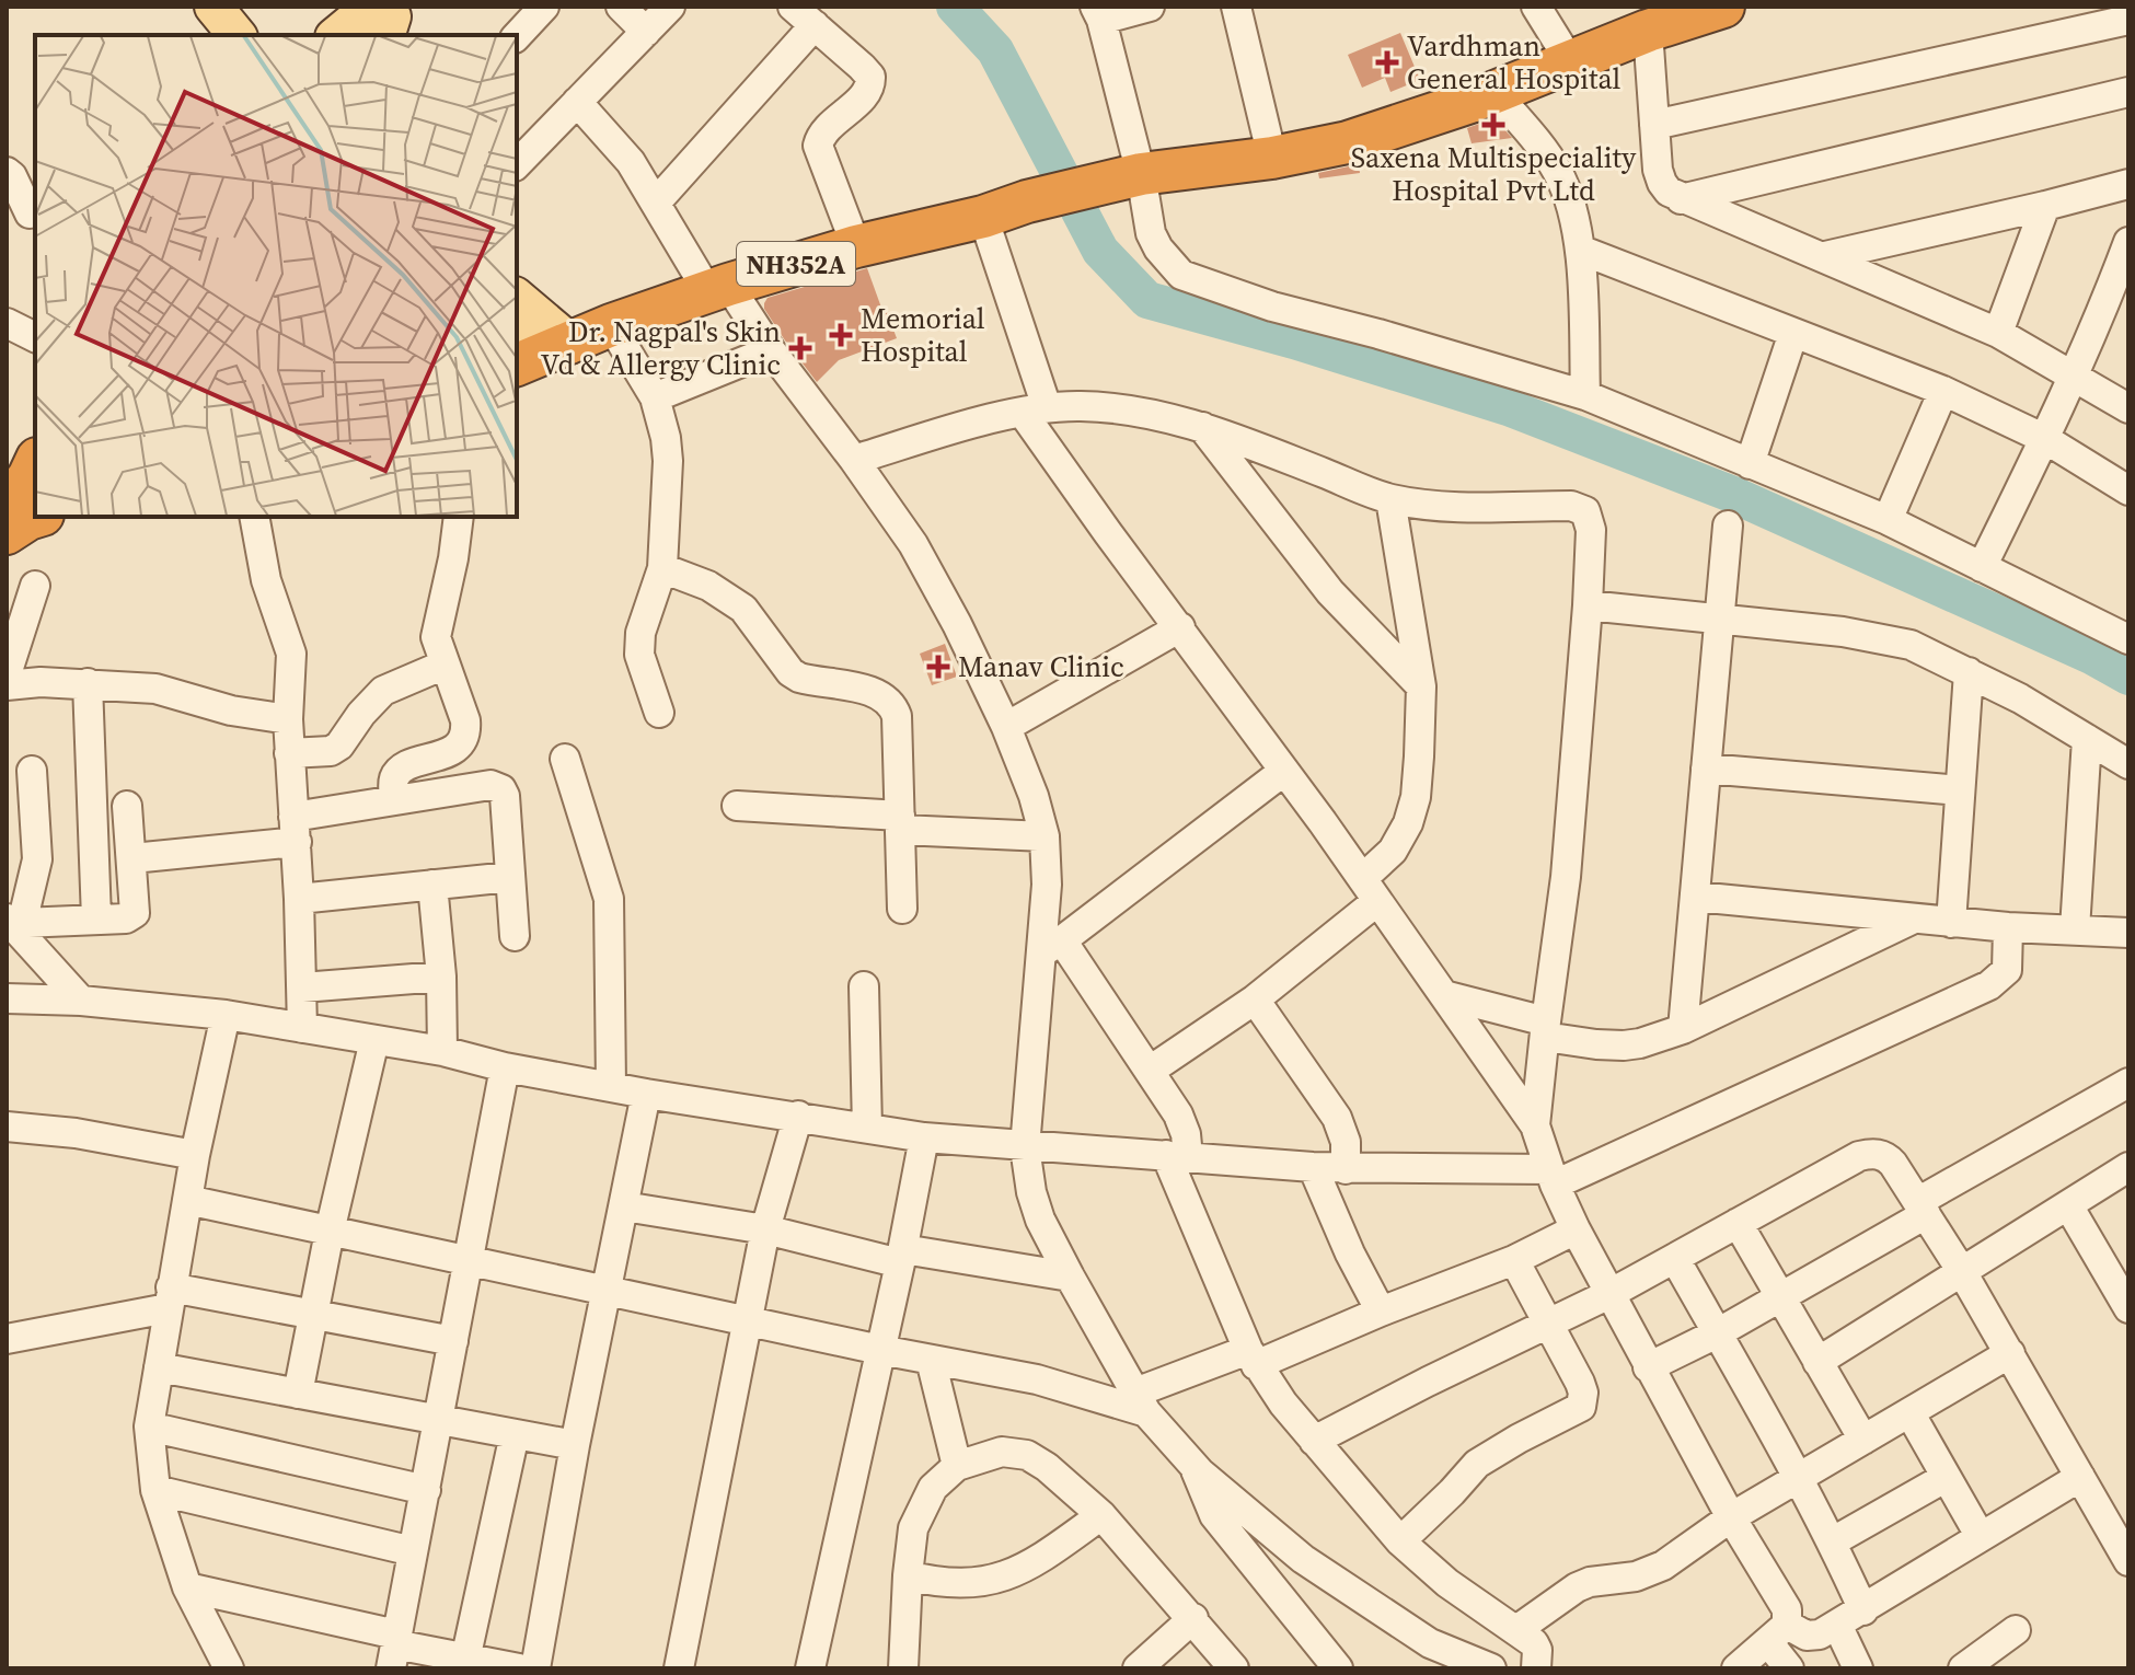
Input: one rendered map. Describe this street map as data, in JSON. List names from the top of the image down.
{
  "streets": {
    "highway": ["NH352A"]
  },
  "places": {
    "health": [
      "Vardhman General Hospital",
      "Saxena Multispeciality Hospital Pvt Ltd",
      "Memorial Hospital",
      "Dr. Nagpal's Skin Vd & Allergy Clinic",
      "Manav Clinic"
    ]
  }
}
